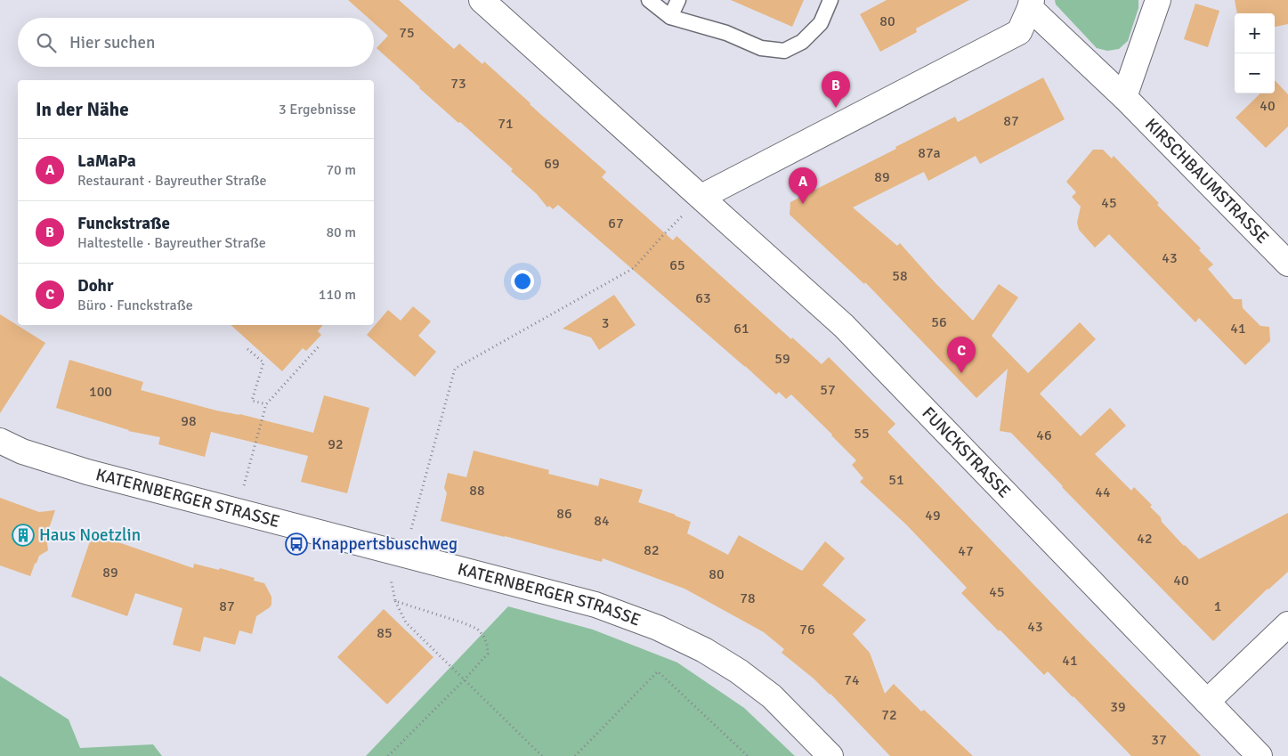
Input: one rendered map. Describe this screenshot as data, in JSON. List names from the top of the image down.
{
  "streets": {
    "street": ["KIRSCHBAUMSTRASSE", "FUNCKSTRASSE", "KATERNBERGER STRASSE"]
  },
  "places": {
    "building": ["Haus Noetzlin"],
    "bus stop": ["Knappertsbuschweg"]
  },
  "house_numbers": [
    "80",
    "75",
    "73",
    "40",
    "87",
    "71",
    "87a",
    "69",
    "89",
    "45",
    "67",
    "43",
    "65",
    "58",
    "63",
    "56",
    "3",
    "61",
    "41",
    "59",
    "57",
    "100",
    "98",
    "55",
    "46",
    "92",
    "51",
    "88",
    "44",
    "86",
    "49",
    "84",
    "42",
    "82",
    "47",
    "89",
    "80",
    "40",
    "45",
    "78",
    "87",
    "1",
    "43",
    "76",
    "85",
    "41",
    "74",
    "39",
    "72",
    "37"
  ],
  "page": {
    "map_buttons": ["+", "−"],
    "search": "Hier suchen",
    "pins": ["B", "A", "C"],
    "heading": ["In der Nähe", "3 Ergebnisse"],
    "list": [
      {
        "mark": "A",
        "name": "LaMaPa",
        "note": "Restaurant · Bayreuther Straße",
        "value": "70 m"
      },
      {
        "mark": "B",
        "name": "Funckstraße",
        "note": "Haltestelle · Bayreuther Straße",
        "value": "80 m"
      },
      {
        "mark": "C",
        "name": "Dohr",
        "note": "Büro · Funckstraße",
        "value": "110 m"
      }
    ]
  }
}
